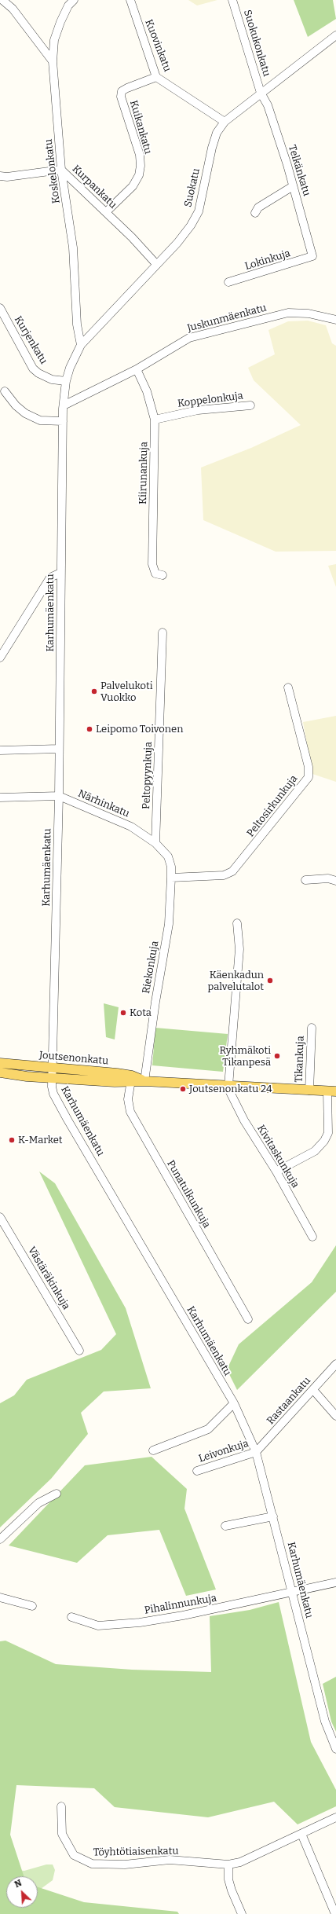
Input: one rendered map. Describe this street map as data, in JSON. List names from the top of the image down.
{
  "streets": {
    "main road": ["Joutsenonkatu"],
    "street": [
      "Suokukonkatu",
      "Kuovinkatu",
      "Kuikankatu",
      "Telkänkatu",
      "Koskelonkatu",
      "Kurpankatu",
      "Suokatu",
      "Lokinkuja",
      "Juskunmäenkatu",
      "Kurjenkatu",
      "Koppelonkuja",
      "Kiirunankuja",
      "Karhumäenkatu",
      "Peltopyynkuja",
      "Närhinkatu",
      "Peltosirkunkuja",
      "Riekonkuja",
      "Tikankuja",
      "Kivitaskunkuja",
      "Punatulkunkuja",
      "Västäräkinkuja",
      "Rastaankatu",
      "Leivonkuja",
      "Pihalinnunkuja",
      "Töyhtötiaisenkatu"
    ]
  },
  "crossings": [
    ["Suokukonkatu", "Telkänkatu"],
    ["Suokukonkatu", "Suokatu"],
    ["Kuovinkatu", "Kuikankatu"],
    ["Kuovinkatu", "Suokatu"],
    ["Kuikankatu", "Kurpankatu"],
    ["Telkänkatu", "Suokatu"],
    ["Telkänkatu", "Lokinkuja"],
    ["Koskelonkatu", "Kurpankatu"],
    ["Koskelonkatu", "Suokatu"],
    ["Kurpankatu", "Suokatu"],
    ["Suokatu", "Kurjenkatu"],
    ["Suokatu", "Karhumäenkatu"],
    ["Juskunmäenkatu", "Kiirunankuja"],
    ["Juskunmäenkatu", "Karhumäenkatu"],
    ["Koppelonkuja", "Kiirunankuja"],
    ["Karhumäenkatu", "Närhinkatu"],
    ["Karhumäenkatu", "Joutsenonkatu"],
    ["Karhumäenkatu", "Rastaankatu"],
    ["Karhumäenkatu", "Leivonkuja"],
    ["Karhumäenkatu", "Pihalinnunkuja"],
    ["Peltopyynkuja", "Närhinkatu"],
    ["Närhinkatu", "Riekonkuja"],
    ["Peltosirkunkuja", "Riekonkuja"],
    ["Riekonkuja", "Joutsenonkatu"],
    ["Joutsenonkatu", "Tikankuja"],
    ["Joutsenonkatu", "Kivitaskunkuja"],
    ["Joutsenonkatu", "Punatulkunkuja"],
    ["Rastaankatu", "Leivonkuja"]
  ],
  "places": [
    "Palvelukoti Vuokko",
    "Leipomo Toivonen",
    "Käenkadun palvelutalot",
    "Kota",
    "Ryhmäkoti Tikanpesä",
    "Joutsenonkatu 24",
    "K-Market"
  ],
  "north": "top left"
}
